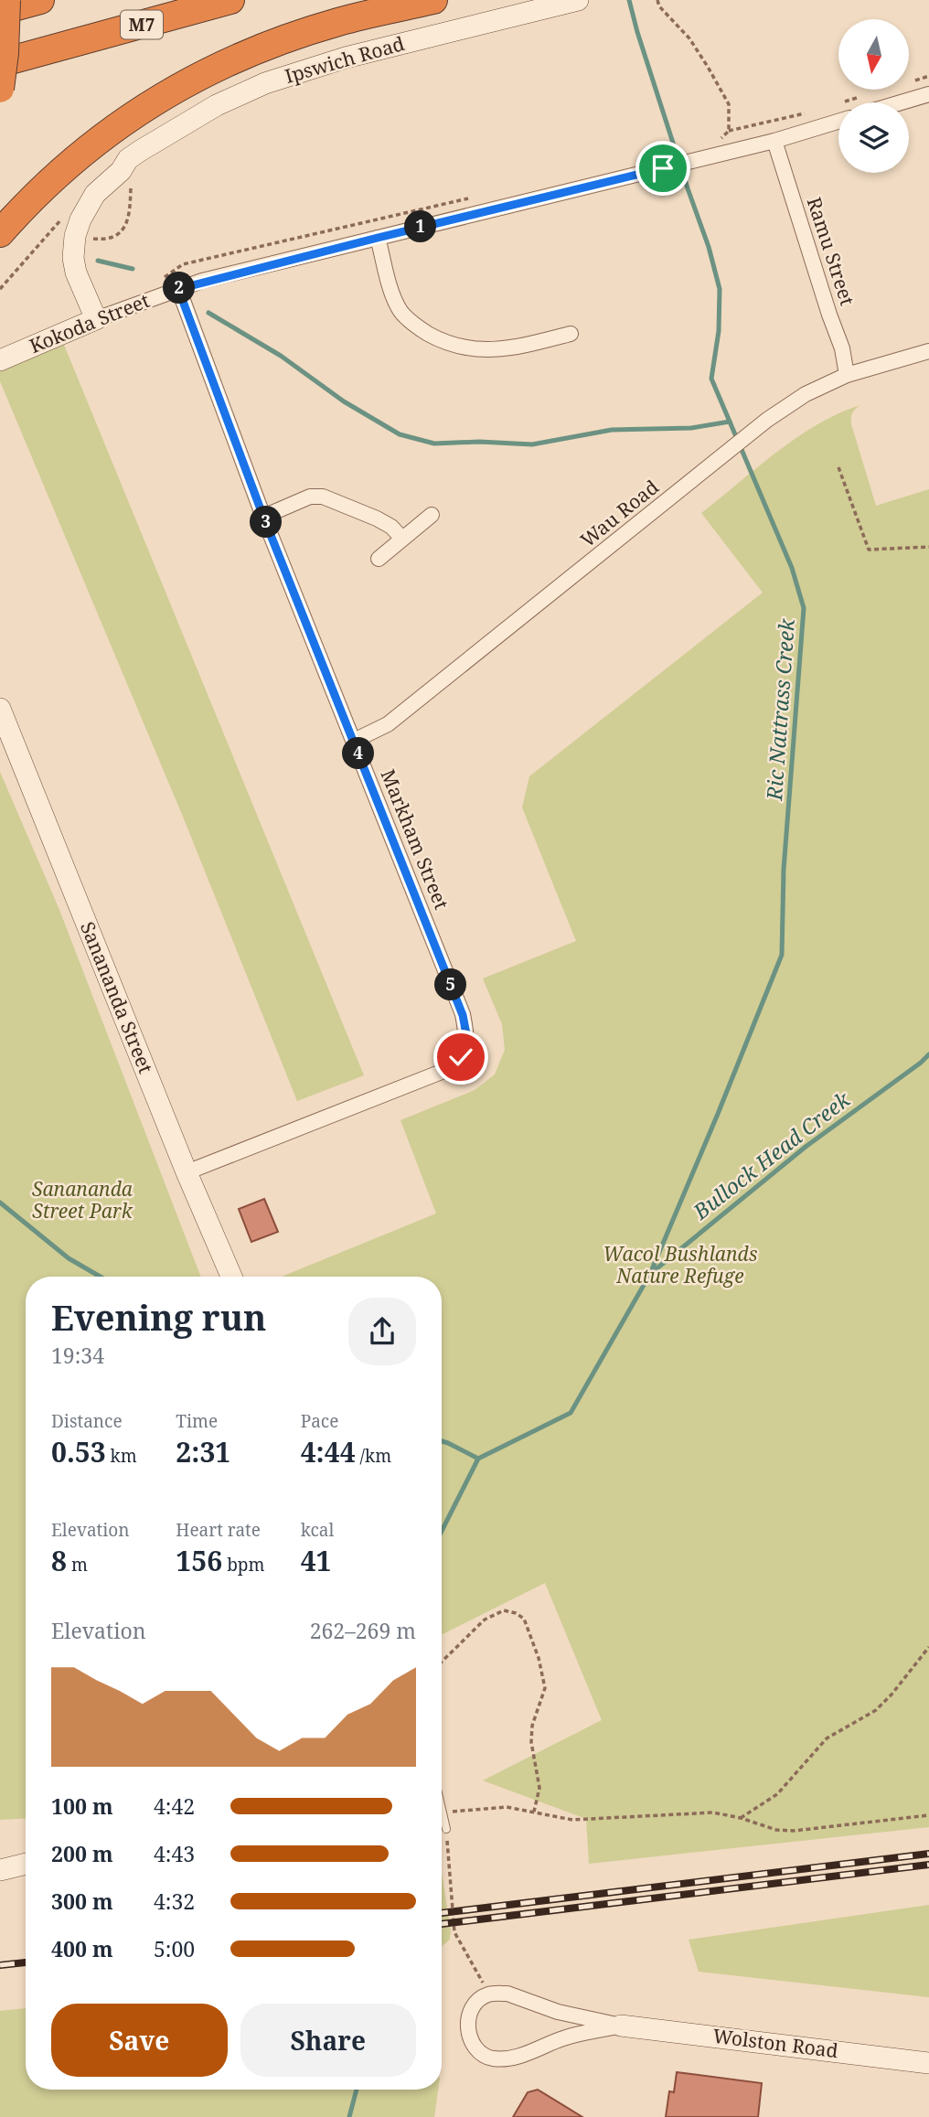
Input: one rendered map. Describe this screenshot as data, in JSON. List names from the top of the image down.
{
  "streets": {
    "highway": ["M7"],
    "street": [
      "Ipswich Road",
      "Ramu Street",
      "Kokoda Street",
      "Wau Road",
      "Markham Street",
      "Sanananda Street",
      "Wolston Road"
    ]
  },
  "crossings": [
    ["Ipswich Road", "Kokoda Street"],
    ["Ramu Street", "Kokoda Street"],
    ["Ramu Street", "Wau Road"],
    ["Kokoda Street", "Markham Street"],
    ["Wau Road", "Markham Street"],
    ["Markham Street", "Sanananda Street"]
  ],
  "water": ["Ric Nattrass Creek", "Bullock Head Creek"],
  "parks": ["Sanananda Street Park", "Wacol Bushlands Nature Refuge"],
  "north": "bottom",
  "page": {
    "pins": [
      "1",
      "2",
      "3",
      "4",
      "5"
    ],
    "heading": ["Evening run", "19:34"],
    "stats": [
      ["Distance", "0.53 km"],
      ["Time", "2:31"],
      ["Pace", "4:44 /km"],
      ["Elevation", "8 m"],
      ["Heart rate", "156 bpm"],
      ["kcal", "41"]
    ],
    "chart": ["Elevation", "262–269 m"],
    "list": [
      {
        "name": "100 m",
        "note": "4:42"
      },
      {
        "name": "200 m",
        "note": "4:43"
      },
      {
        "name": "300 m",
        "note": "4:32"
      },
      {
        "name": "400 m",
        "note": "5:00"
      }
    ],
    "buttons": ["Save", "Share"]
  }
}
